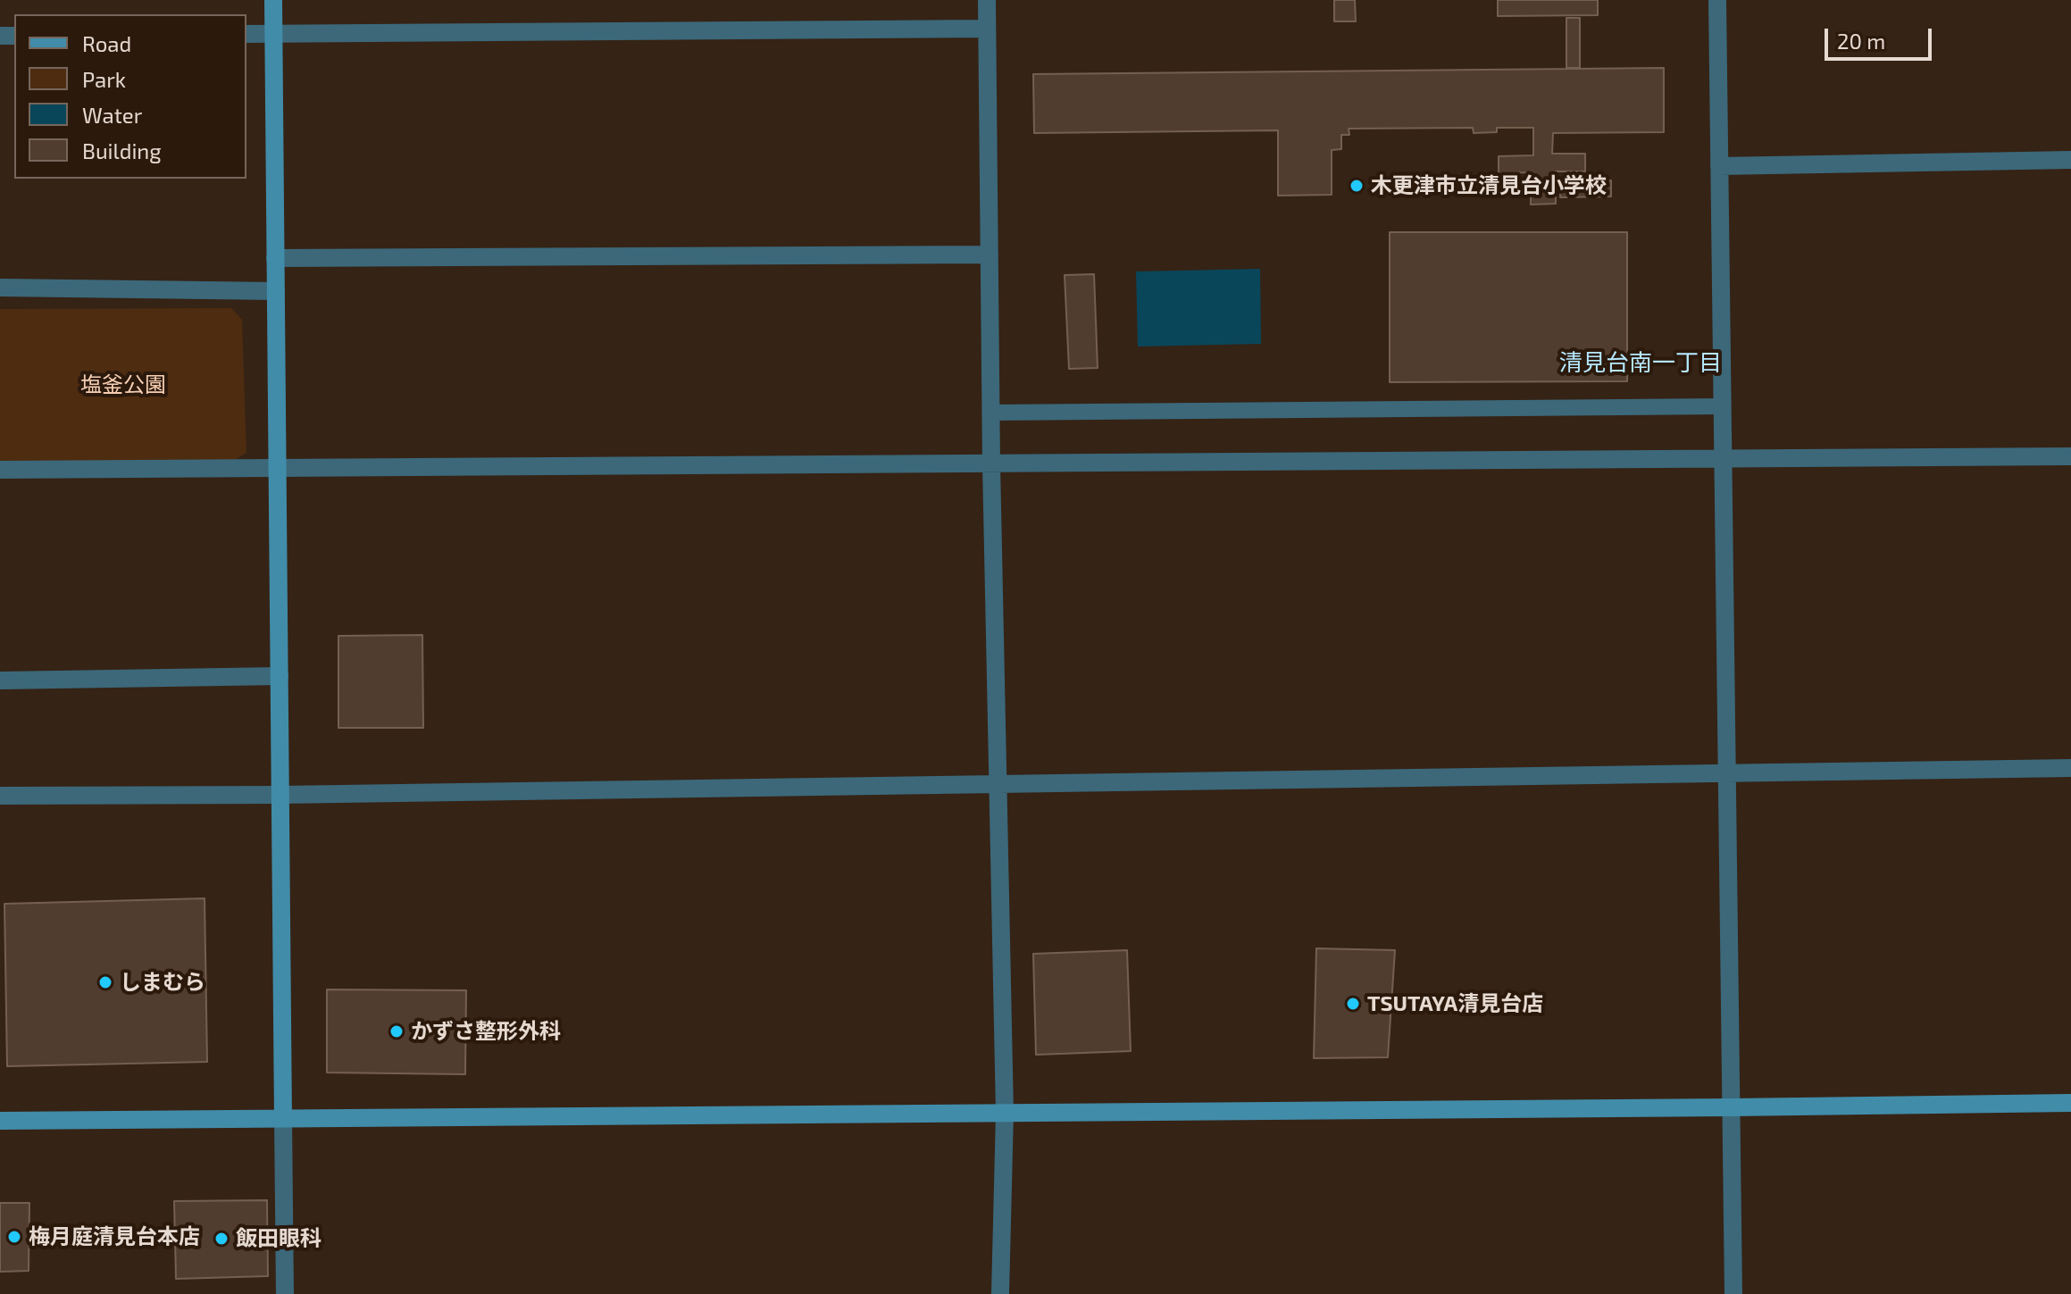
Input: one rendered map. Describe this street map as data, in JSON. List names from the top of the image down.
{
  "districts": ["清見台南一丁目"],
  "parks": ["塩釜公園"],
  "places": [
    "木更津市立清見台小学校",
    "しまむら",
    "TSUTAYA清見台店",
    "かずさ整形外科",
    "梅月庭清見台本店",
    "飯田眼科"
  ],
  "legend": [
    "Road",
    "Park",
    "Water",
    "Building"
  ],
  "scale_bar": "20 m"
}
